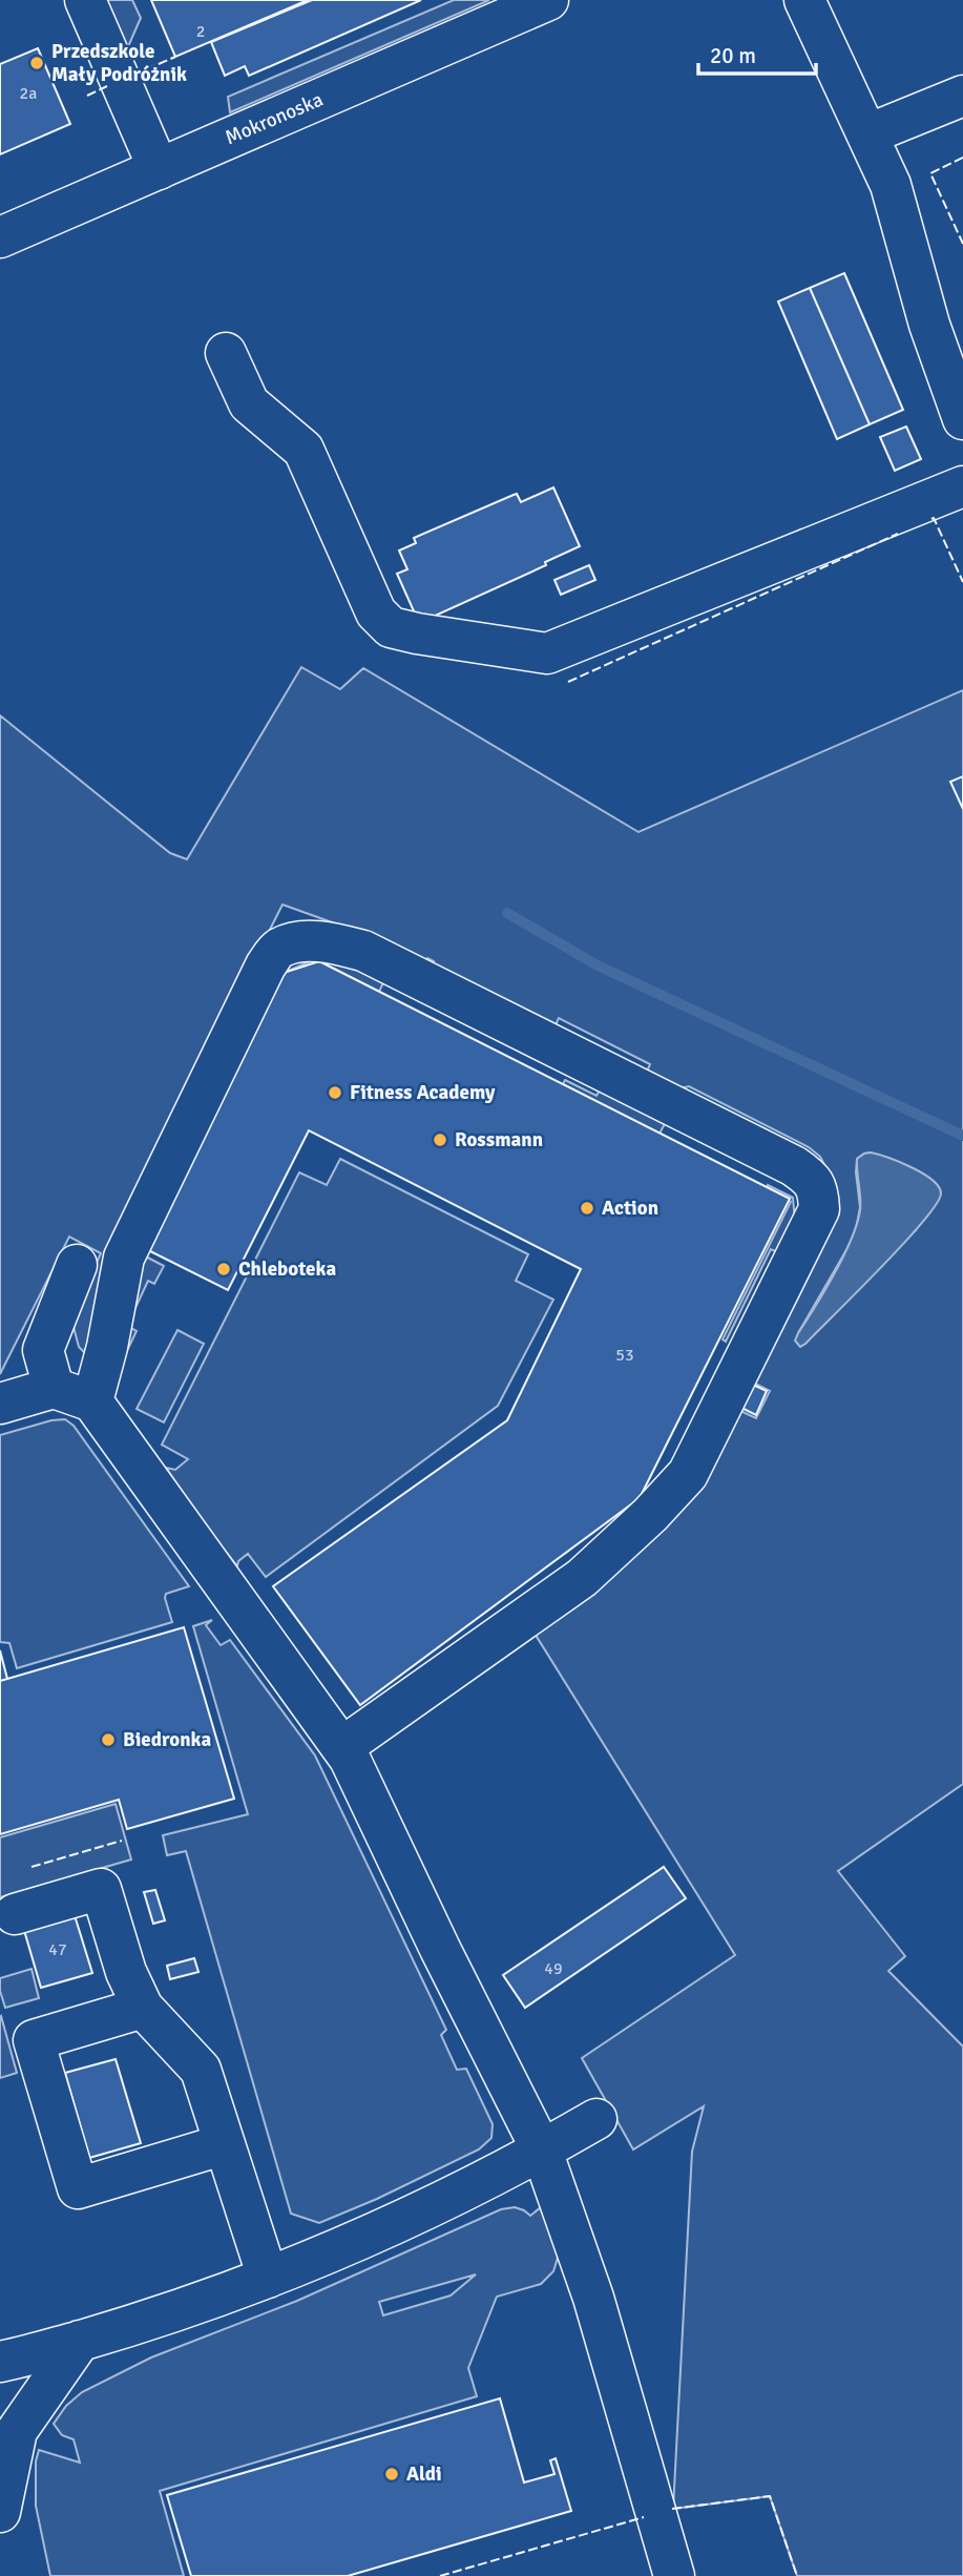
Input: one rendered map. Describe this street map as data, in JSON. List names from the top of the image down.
{
  "streets": {
    "street": ["Mokronoska"]
  },
  "places": [
    "Przedszkole Mały Podróżnik",
    "Fitness Academy",
    "Rossmann",
    "Action",
    "Chleboteka",
    "Biedronka",
    "Aldi"
  ],
  "house_numbers": [
    "2",
    "2a",
    "53",
    "47",
    "49"
  ],
  "scale_bar": "20 m"
}
